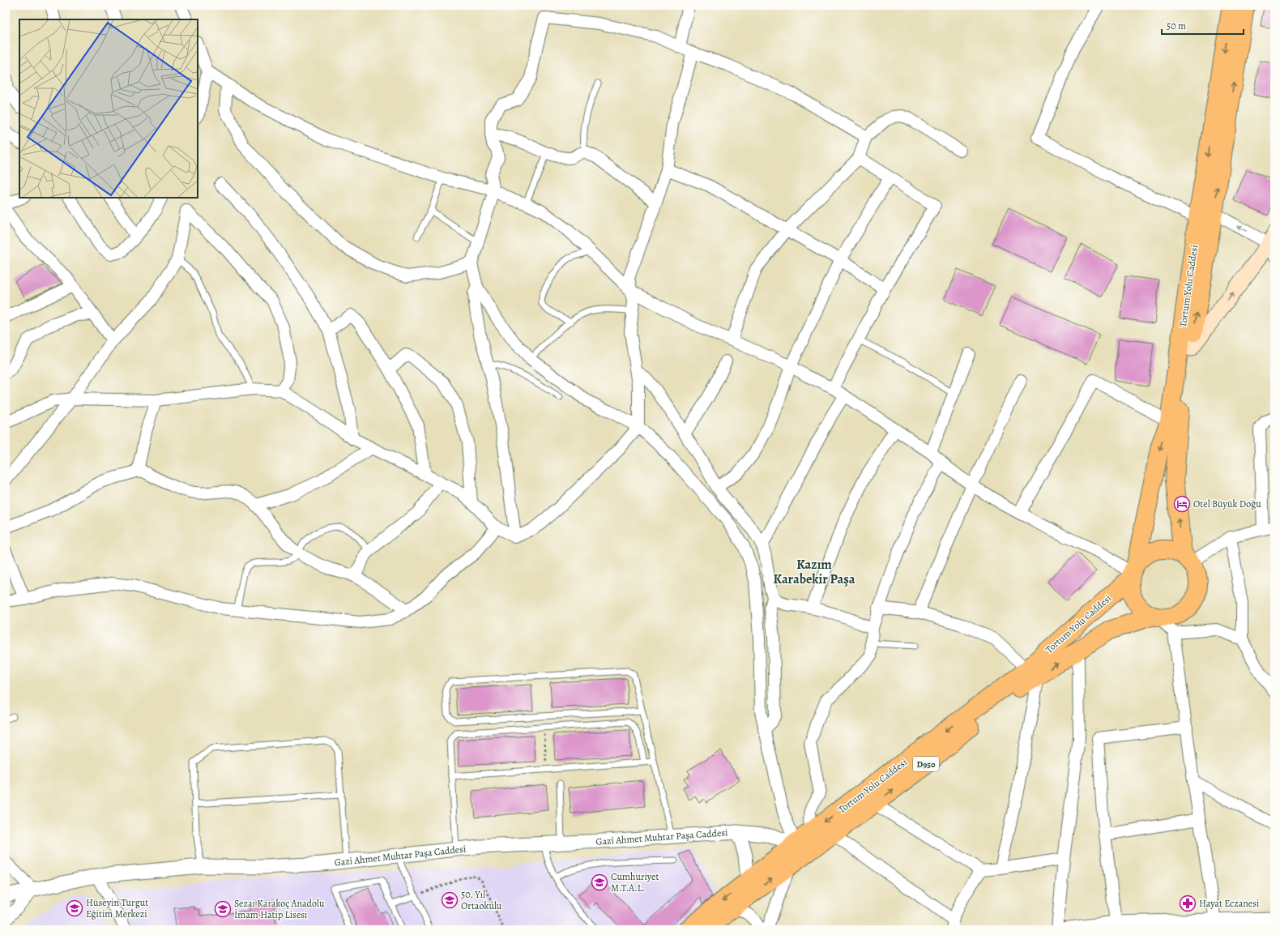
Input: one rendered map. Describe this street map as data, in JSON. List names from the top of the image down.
{
  "streets": {
    "highway": ["Tortum Yolu Caddesi", "D950"],
    "street": ["Gazi Ahmet Muhtar Paşa Caddesi"]
  },
  "crossings": [
    ["Tortum Yolu Caddesi", "Gazi Ahmet Muhtar Paşa Caddesi"]
  ],
  "districts": ["Kazım Karabekir Paşa"],
  "places": {
    "hotel": ["Otel Büyük Doğu"],
    "school or university": [
      "Cumhuriyet M.T.A.L.",
      "50. Yıl Ortaokulu",
      "Hüseyin Turgut Eğitim Merkezi",
      "Sezai Karakoç Anadolu İmam Hatip Lisesi"
    ],
    "pharmacy": ["Hayat Eczanesi"]
  },
  "scale_bar": "50 m"
}
